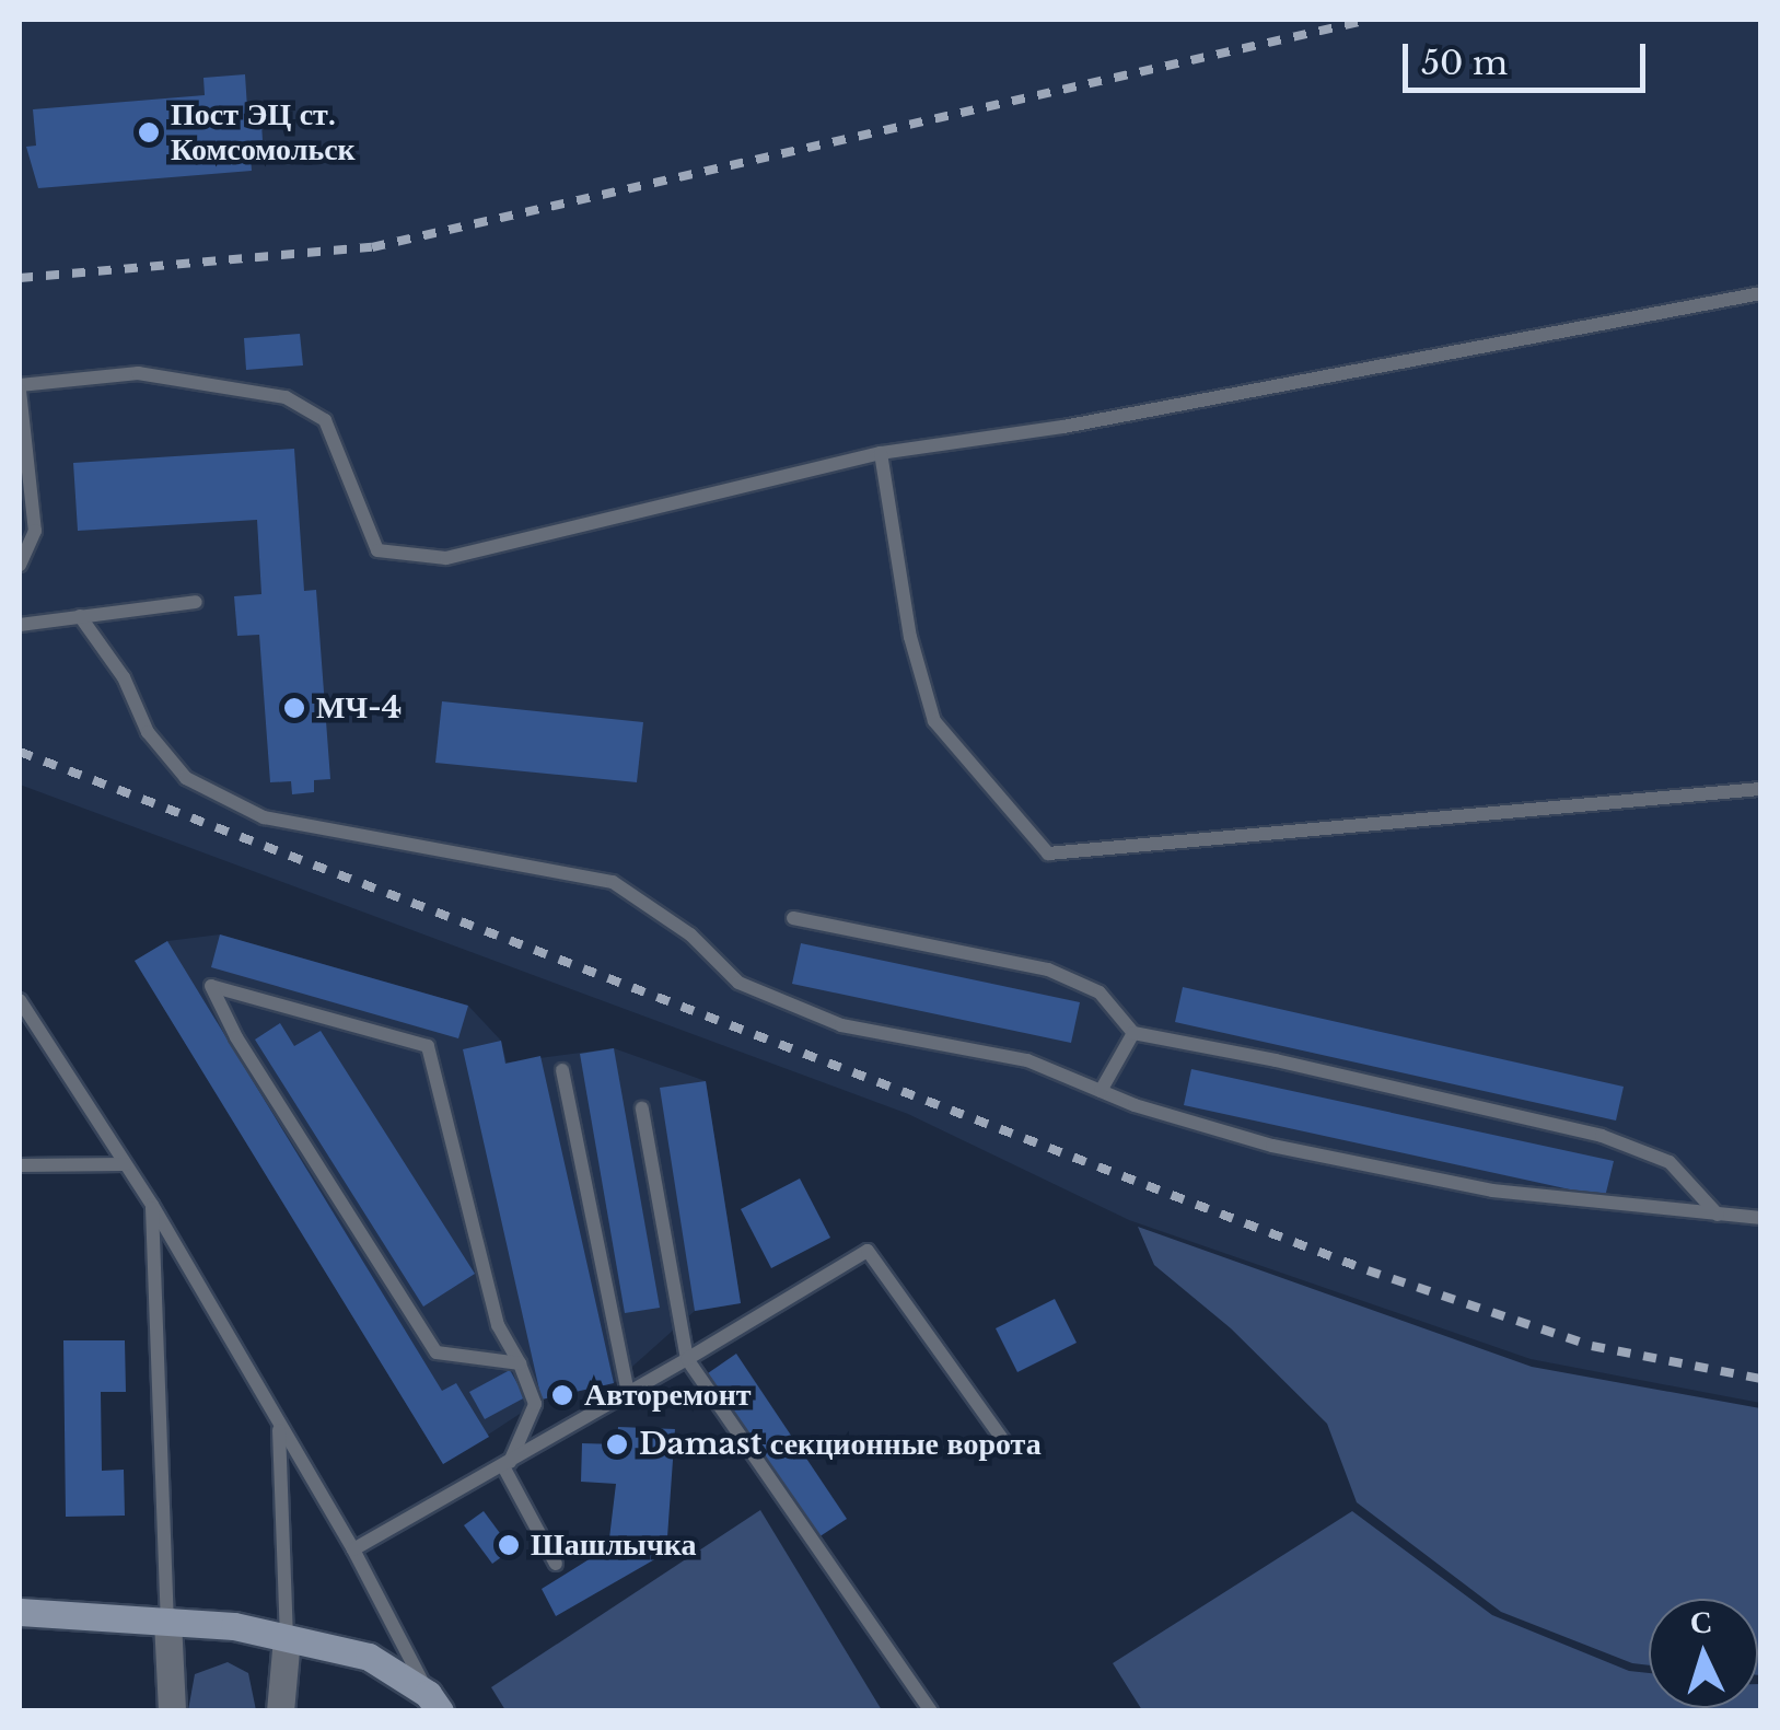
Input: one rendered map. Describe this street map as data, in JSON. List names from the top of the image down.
{
  "places": [
    "Пост ЭЦ ст. Комсомольск",
    "МЧ-4",
    "Авторемонт",
    "Damast секционные ворота",
    "Шашлычка"
  ],
  "scale_bar": "50 m",
  "north": "top"
}
